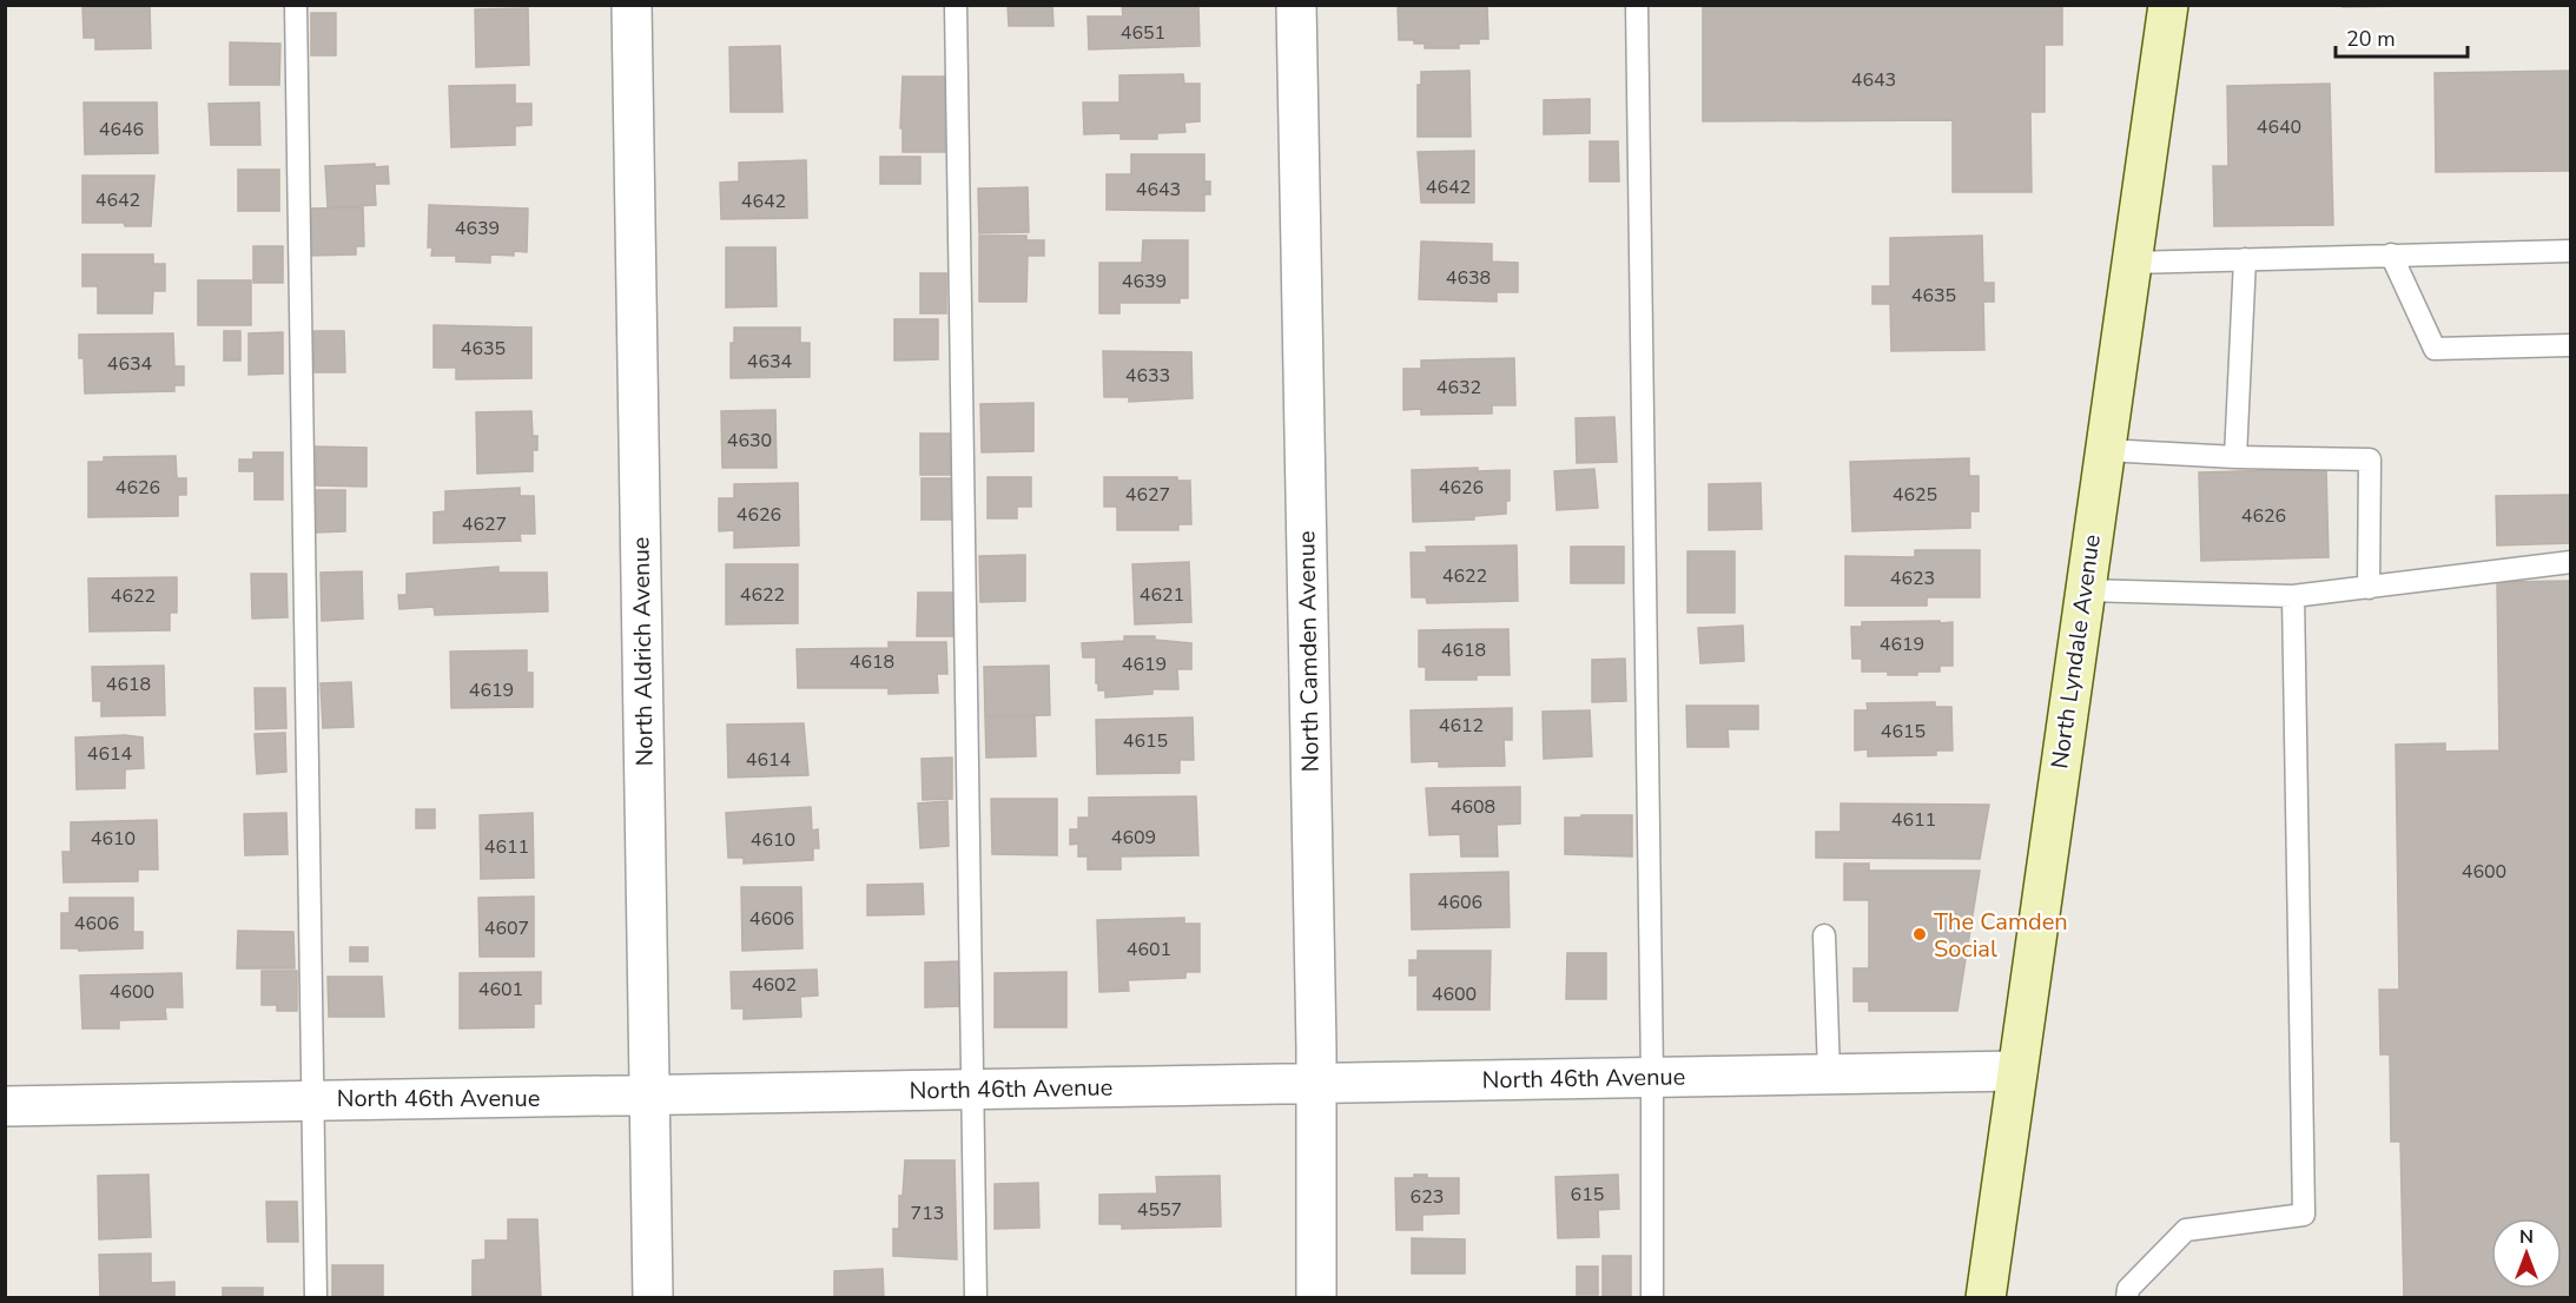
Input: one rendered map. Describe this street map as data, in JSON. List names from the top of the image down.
{
  "streets": {
    "street": [
      "North Aldrich Avenue",
      "North Camden Avenue",
      "North Lyndale Avenue",
      "North 46th Avenue"
    ]
  },
  "crossings": [
    ["North Aldrich Avenue", "North 46th Avenue"],
    ["North Camden Avenue", "North 46th Avenue"],
    ["North Lyndale Avenue", "North 46th Avenue"]
  ],
  "places": ["The Camden Social"],
  "house_numbers": [
    "4651",
    "4643",
    "4640",
    "4646",
    "4642",
    "4643",
    "4642",
    "4642",
    "4639",
    "4638",
    "4639",
    "4635",
    "4635",
    "4634",
    "4634",
    "4633",
    "4632",
    "4630",
    "4626",
    "4626",
    "4627",
    "4625",
    "4626",
    "4626",
    "4627",
    "4622",
    "4623",
    "4622",
    "4621",
    "4622",
    "4619",
    "4618",
    "4618",
    "4619",
    "4618",
    "4619",
    "4612",
    "4615",
    "4615",
    "4614",
    "4614",
    "4608",
    "4611",
    "4609",
    "4610",
    "4610",
    "4611",
    "4600",
    "4606",
    "4606",
    "4606",
    "4607",
    "4601",
    "4602",
    "4601",
    "4600",
    "4600",
    "615",
    "623",
    "4557",
    "713"
  ],
  "scale_bar": "20 m",
  "north": "top"
}
